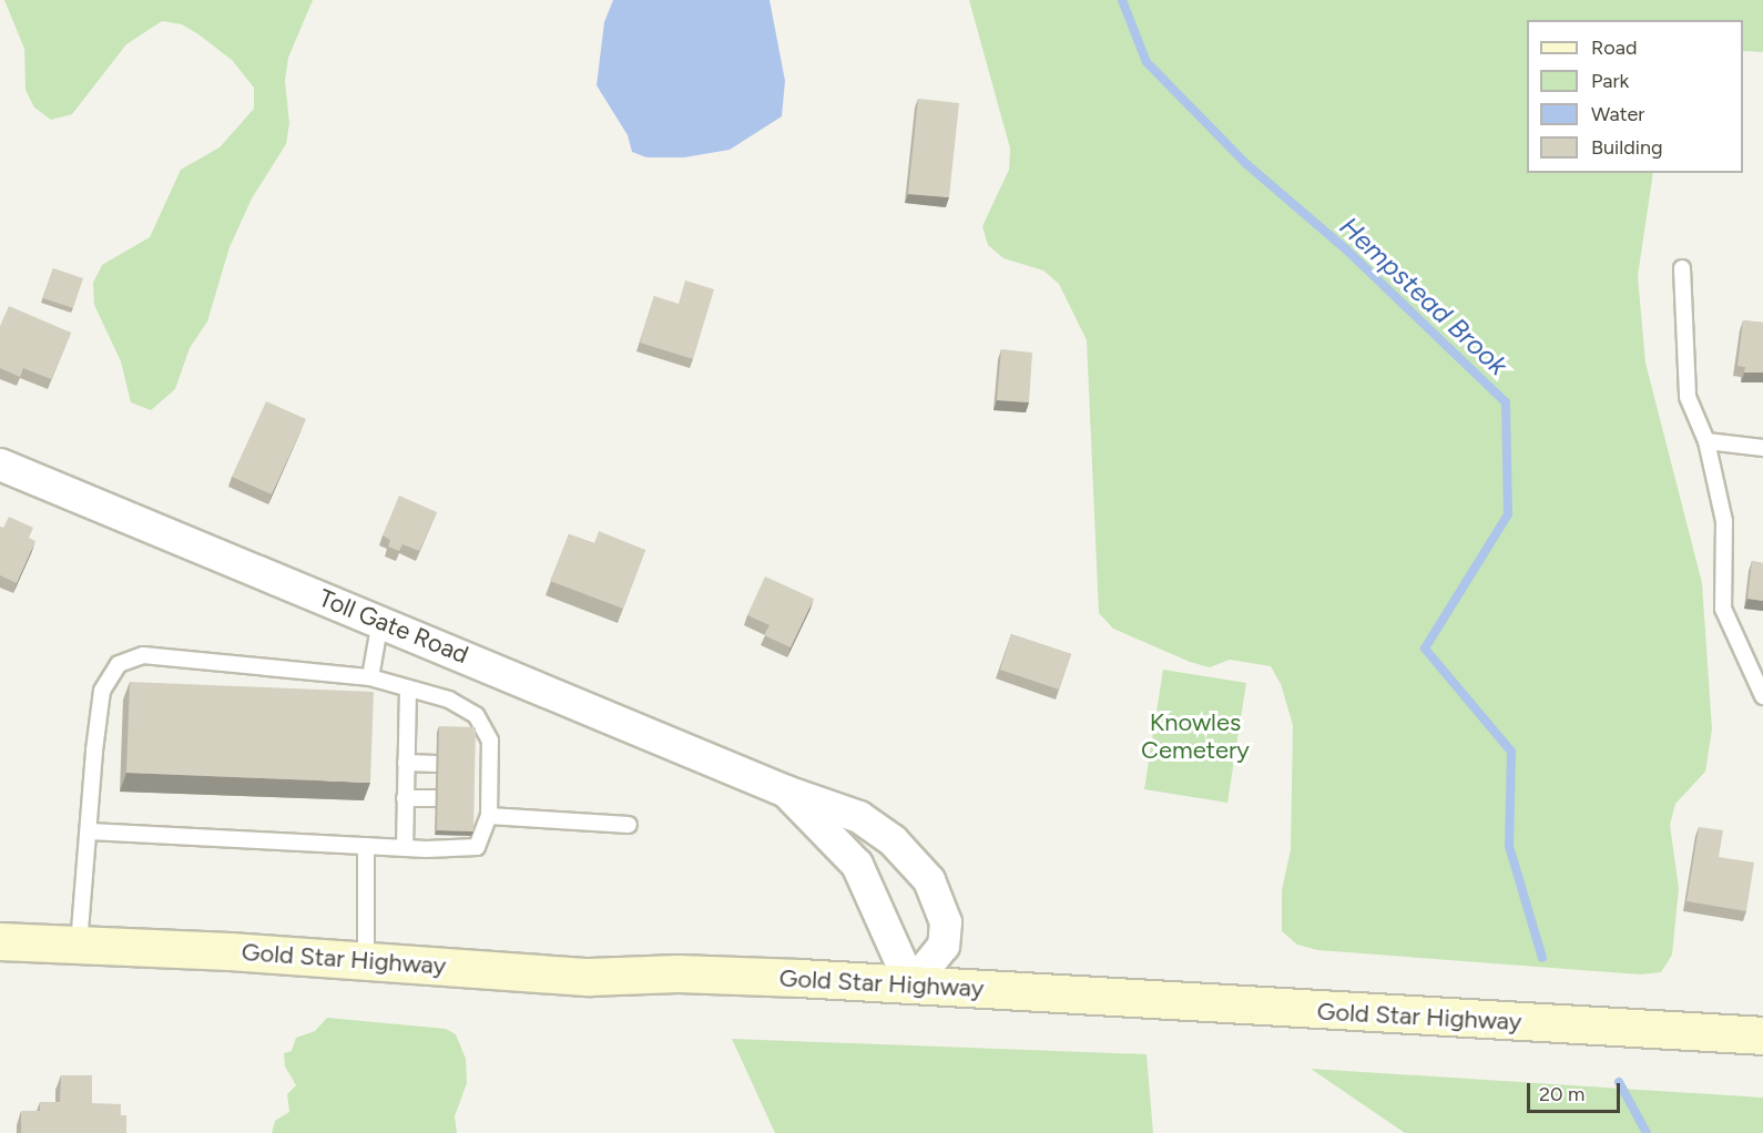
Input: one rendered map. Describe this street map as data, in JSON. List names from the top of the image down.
{
  "streets": {
    "main road": ["Gold Star Highway"],
    "street": ["Toll Gate Road"]
  },
  "crossings": [
    ["Toll Gate Road", "Gold Star Highway"]
  ],
  "water": ["Hempstead Brook"],
  "parks": ["Knowles Cemetery"],
  "legend": [
    "Road",
    "Park",
    "Water",
    "Building"
  ],
  "scale_bar": "20 m"
}
